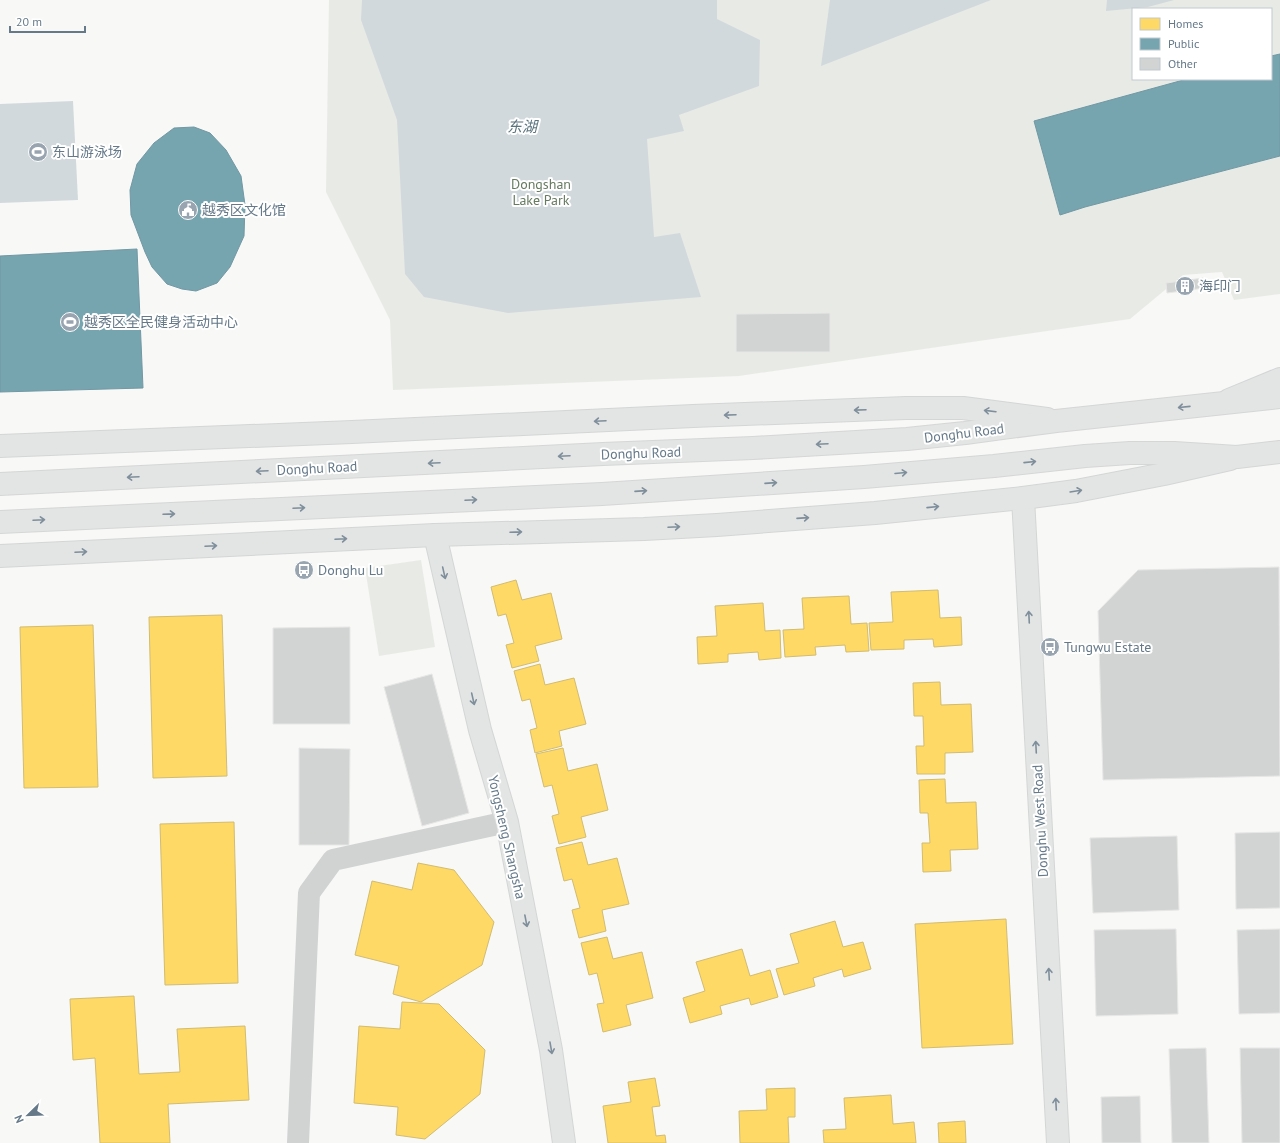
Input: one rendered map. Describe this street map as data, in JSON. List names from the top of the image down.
{
  "streets": {
    "main road": ["Donghu Road", "Donghu West Road", "Yongsheng Shangsha"]
  },
  "one_way": ["Donghu West Road", "Yongsheng Shangsha"],
  "water": ["东湖"],
  "parks": ["Dongshan Lake Park"],
  "places": {
    "sports": ["东山游泳场", "越秀区全民健身活动中心"],
    "public building": ["越秀区文化馆"],
    "building": ["海印门"],
    "bus stop": ["Donghu Lu", "Tungwu Estate"]
  },
  "legend": ["Homes", "Public", "Other"],
  "scale_bar": "20 m",
  "north": "bottom left"
}
